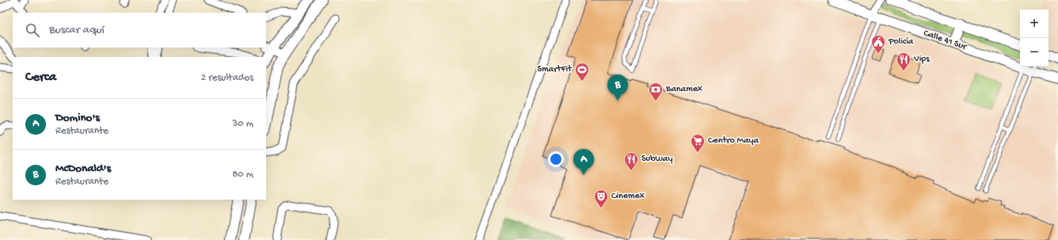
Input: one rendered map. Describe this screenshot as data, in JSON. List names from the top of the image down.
{
  "streets": {
    "main road": ["Calle 41 Sur"]
  },
  "places": {
    "public building": ["Policía"],
    "restaurant": ["Vips", "Subway"],
    "sports": ["SmartFit"],
    "bank": ["Banamex"],
    "supermarket": ["Centro Maya"],
    "theatre": ["Cinemex"]
  },
  "page": {
    "map_buttons": ["+", "−"],
    "search": "Buscar aquí",
    "heading": ["Cerca", "2 resultados"],
    "pins": ["B", "A"],
    "list": [
      {
        "mark": "A",
        "name": "Domino's",
        "note": "Restaurante",
        "value": "30 m"
      },
      {
        "mark": "B",
        "name": "McDonald's",
        "note": "Restaurante",
        "value": "80 m"
      }
    ]
  }
}
